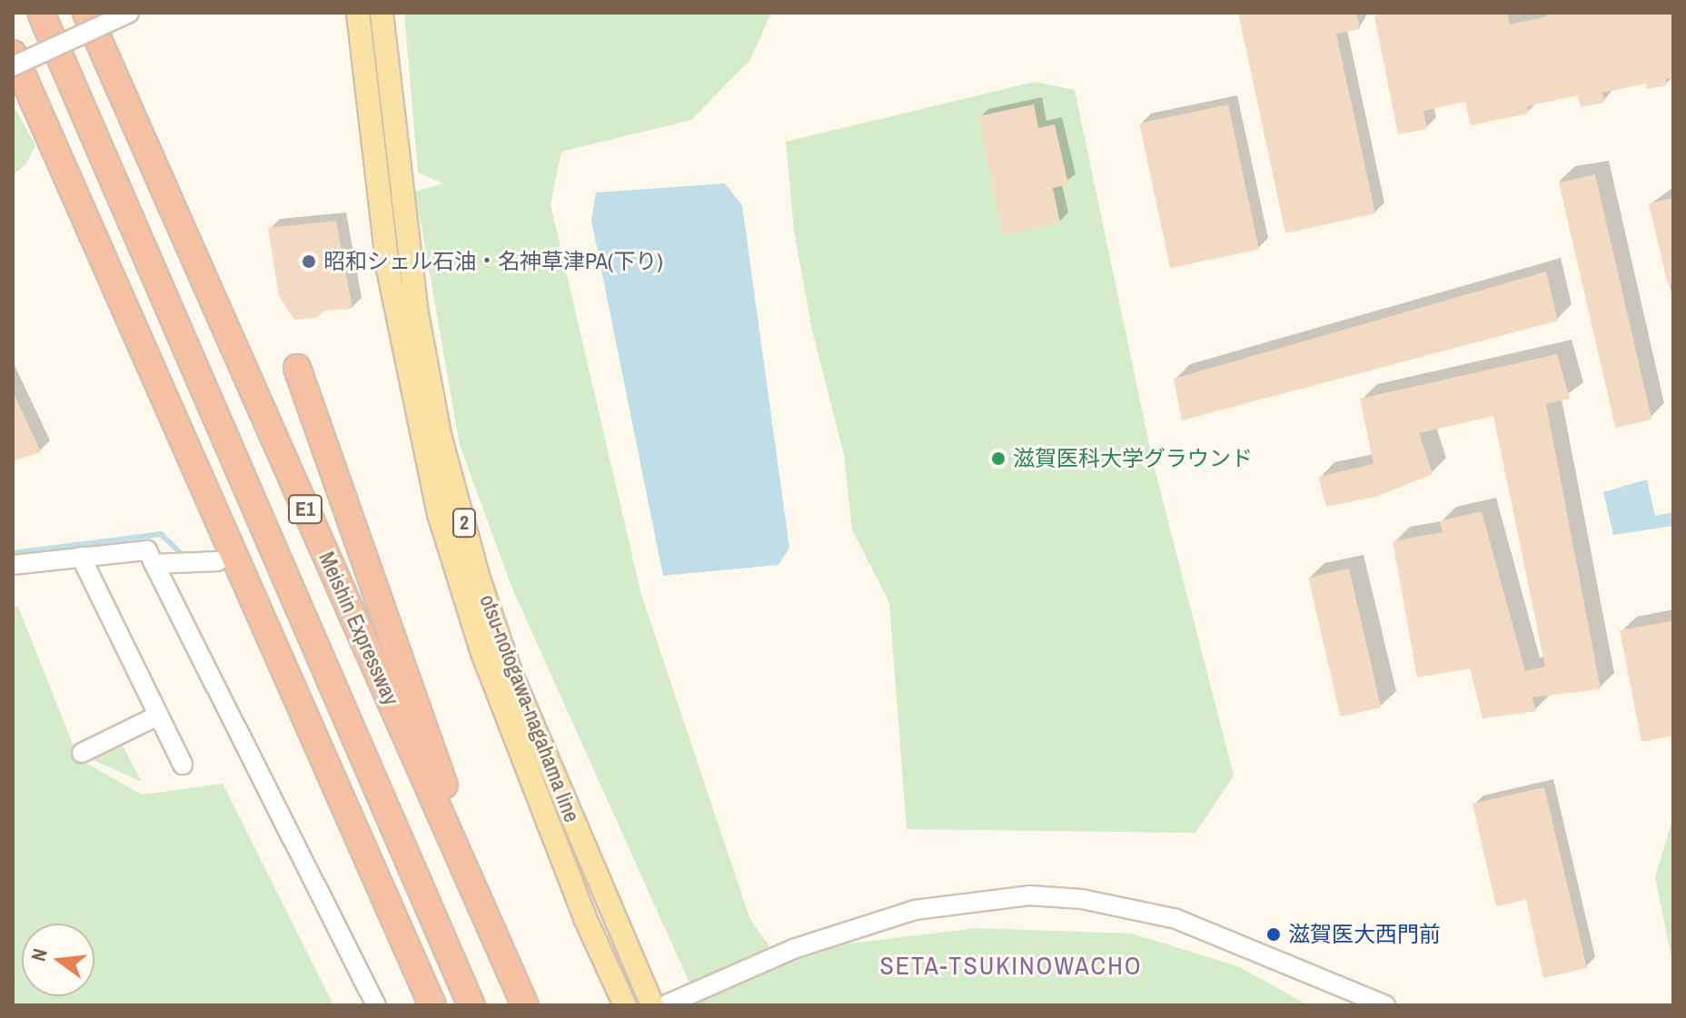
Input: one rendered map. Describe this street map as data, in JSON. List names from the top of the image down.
{
  "streets": {
    "highway": ["E1", "Meishin Expressway"],
    "main road": ["2", "otsu-notogawa-nagahama line"]
  },
  "districts": ["SETA-TSUKINOWACHO"],
  "places": ["昭和シェル石油・名神草津PA(下り)", "滋賀医科大学グラウンド", "滋賀医大西門前"],
  "north": "left"
}
